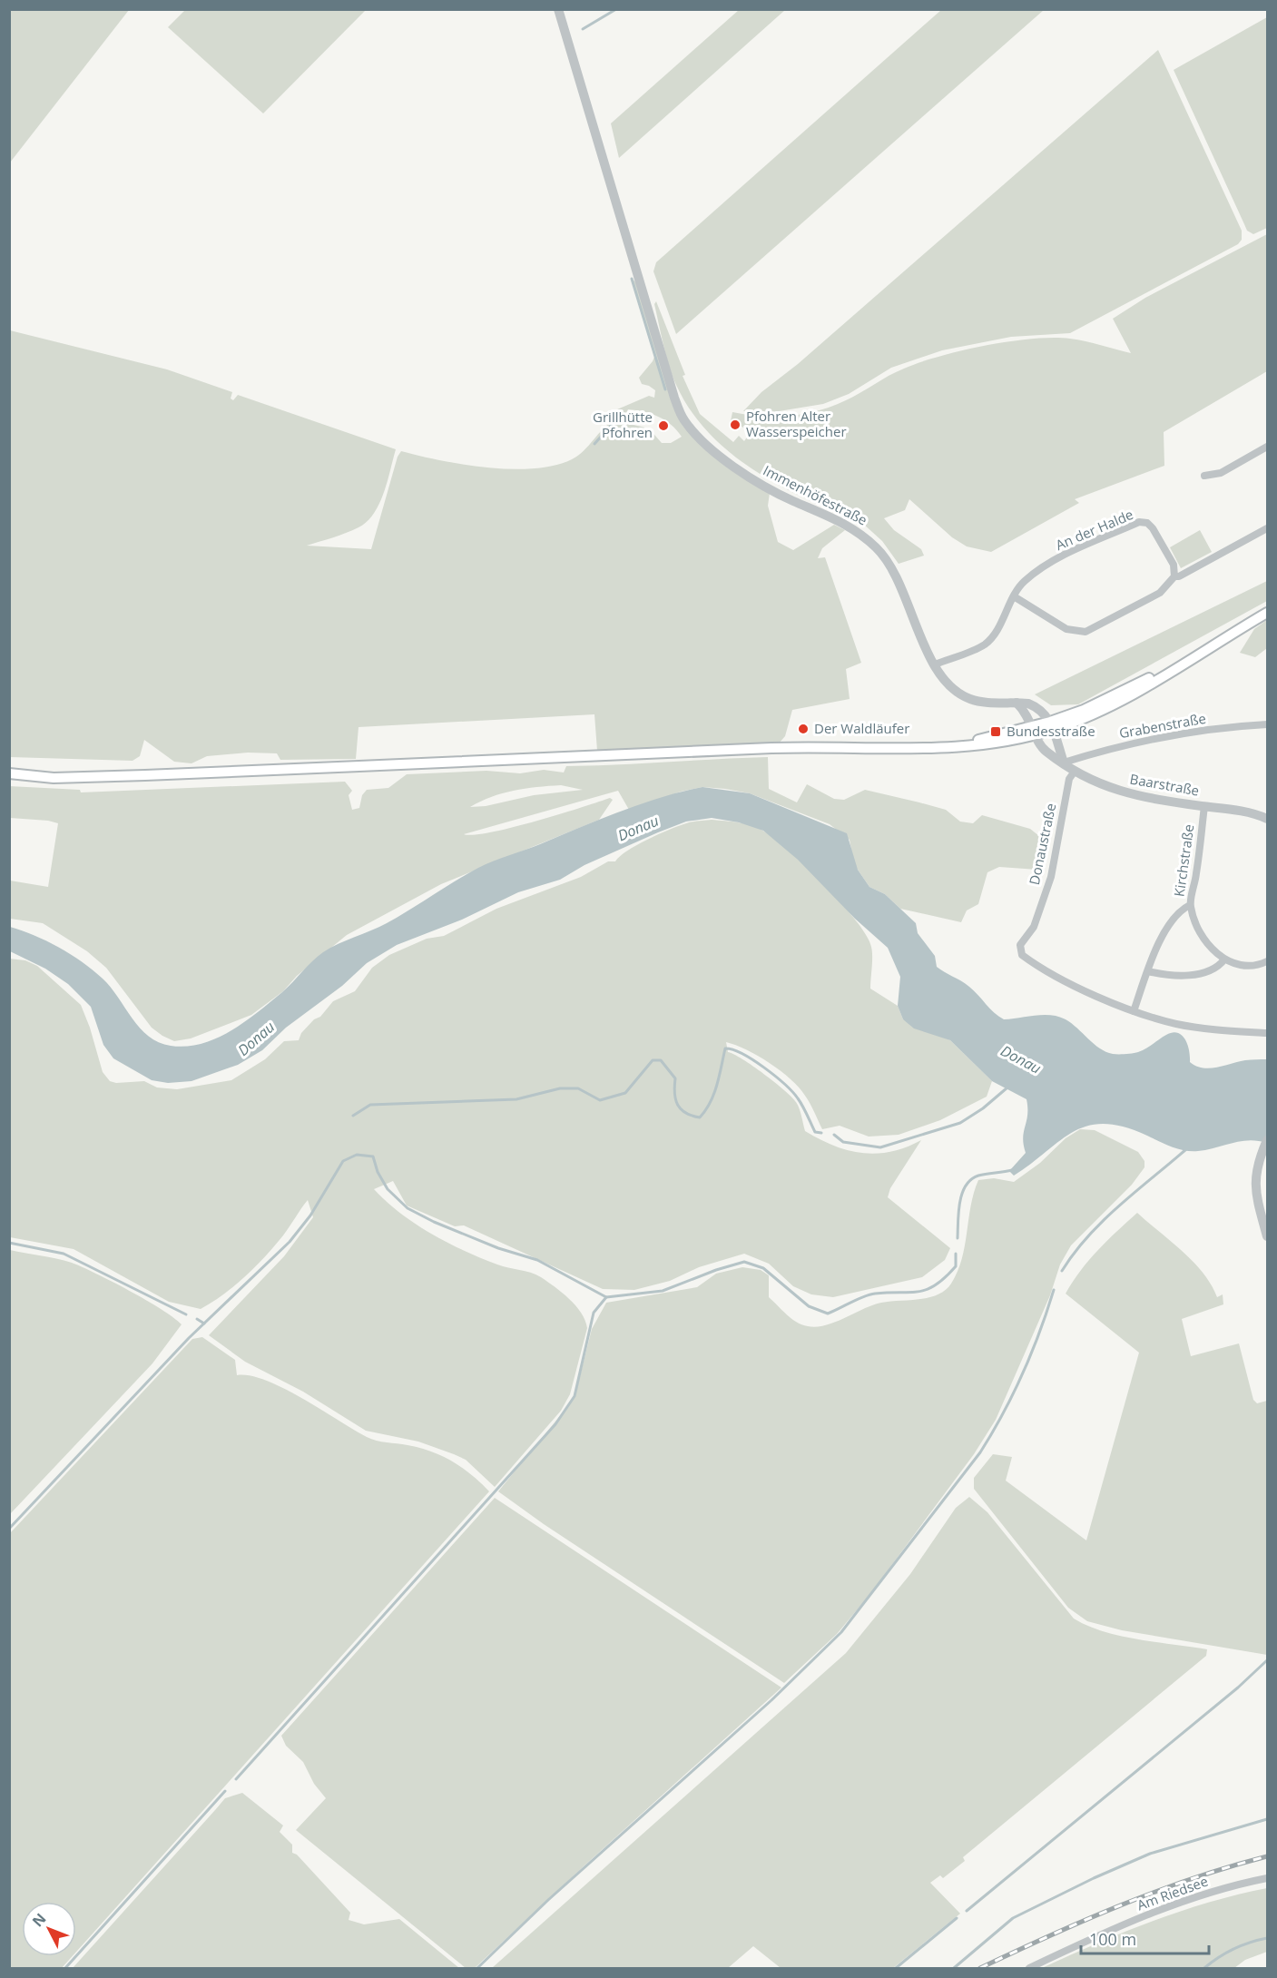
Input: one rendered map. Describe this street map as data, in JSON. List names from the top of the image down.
{
  "streets": {
    "street": [
      "Immenhöfestraße",
      "An der Halde",
      "Grabenstraße",
      "Baarstraße",
      "Donaustraße",
      "Kirchstraße",
      "Am Riedsee"
    ]
  },
  "crossings": [
    ["Immenhöfestraße", "An der Halde"],
    ["Immenhöfestraße", "Baarstraße"],
    ["Grabenstraße", "Baarstraße"],
    ["Baarstraße", "Donaustraße"],
    ["Baarstraße", "Kirchstraße"]
  ],
  "water": ["Donau"],
  "places": {
    "other": ["Pfohren Alter Wasserspeicher", "Grillhütte Pfohren", "Der Waldläufer"],
    "transit": ["Bundesstraße"]
  },
  "scale_bar": "100 m",
  "north": "top left"
}
